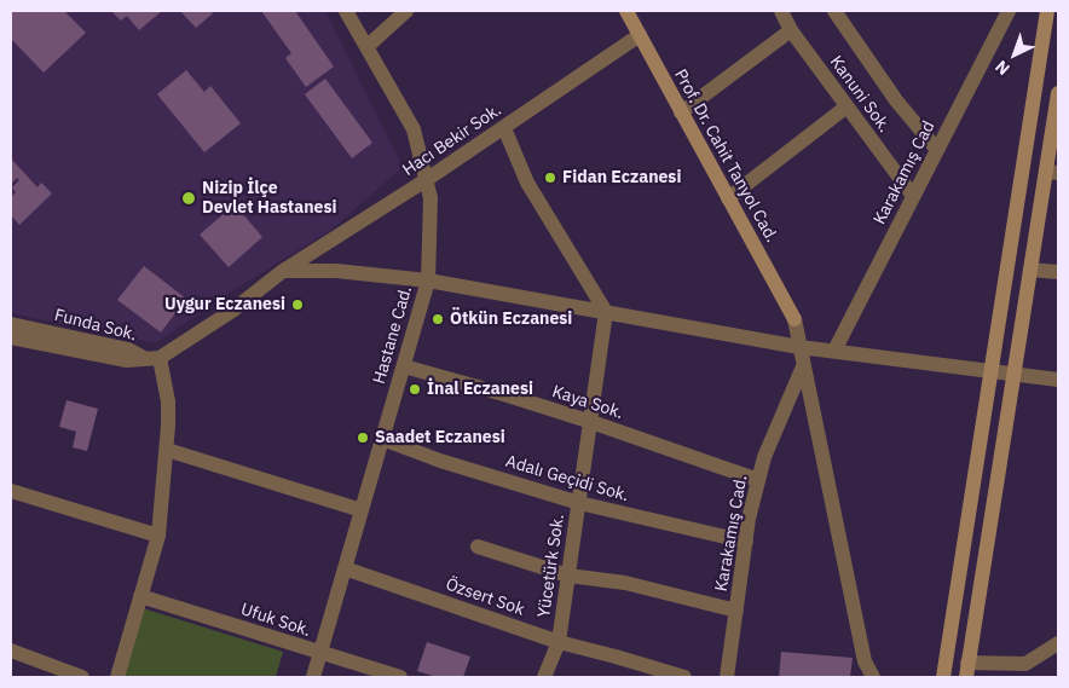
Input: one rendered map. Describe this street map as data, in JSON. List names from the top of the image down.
{
  "streets": {
    "main road": ["Prof. Dr. Cahit Tanyol Cad."],
    "street": [
      "Kanuni Sok.",
      "Hacı Bekir Sok.",
      "Karakamış Cad",
      "Funda Sok.",
      "Hastane Cad.",
      "Kaya Sok.",
      "Adalı Geçidi Sok.",
      "Karakamış Cad.",
      "Yücetürk Sok.",
      "Özsert Sok",
      "Ufuk Sok."
    ]
  },
  "crossings": [
    ["Kanuni Sok.", "Karakamış Cad"],
    ["Hacı Bekir Sok.", "Prof. Dr. Cahit Tanyol Cad."],
    ["Hacı Bekir Sok.", "Hastane Cad."],
    ["Hastane Cad.", "Kaya Sok."],
    ["Hastane Cad.", "Adalı Geçidi Sok."],
    ["Hastane Cad.", "Özsert Sok"],
    ["Hastane Cad.", "Ufuk Sok."],
    ["Kaya Sok.", "Karakamış Cad."],
    ["Kaya Sok.", "Yücetürk Sok."],
    ["Adalı Geçidi Sok.", "Karakamış Cad."],
    ["Adalı Geçidi Sok.", "Yücetürk Sok."],
    ["Yücetürk Sok.", "Özsert Sok"]
  ],
  "places": [
    "Fidan Eczanesi",
    "Nizip İlçe Devlet Hastanesi",
    "Uygur Eczanesi",
    "Ötkün Eczanesi",
    "İnal Eczanesi",
    "Saadet Eczanesi"
  ],
  "north": "bottom left"
}
